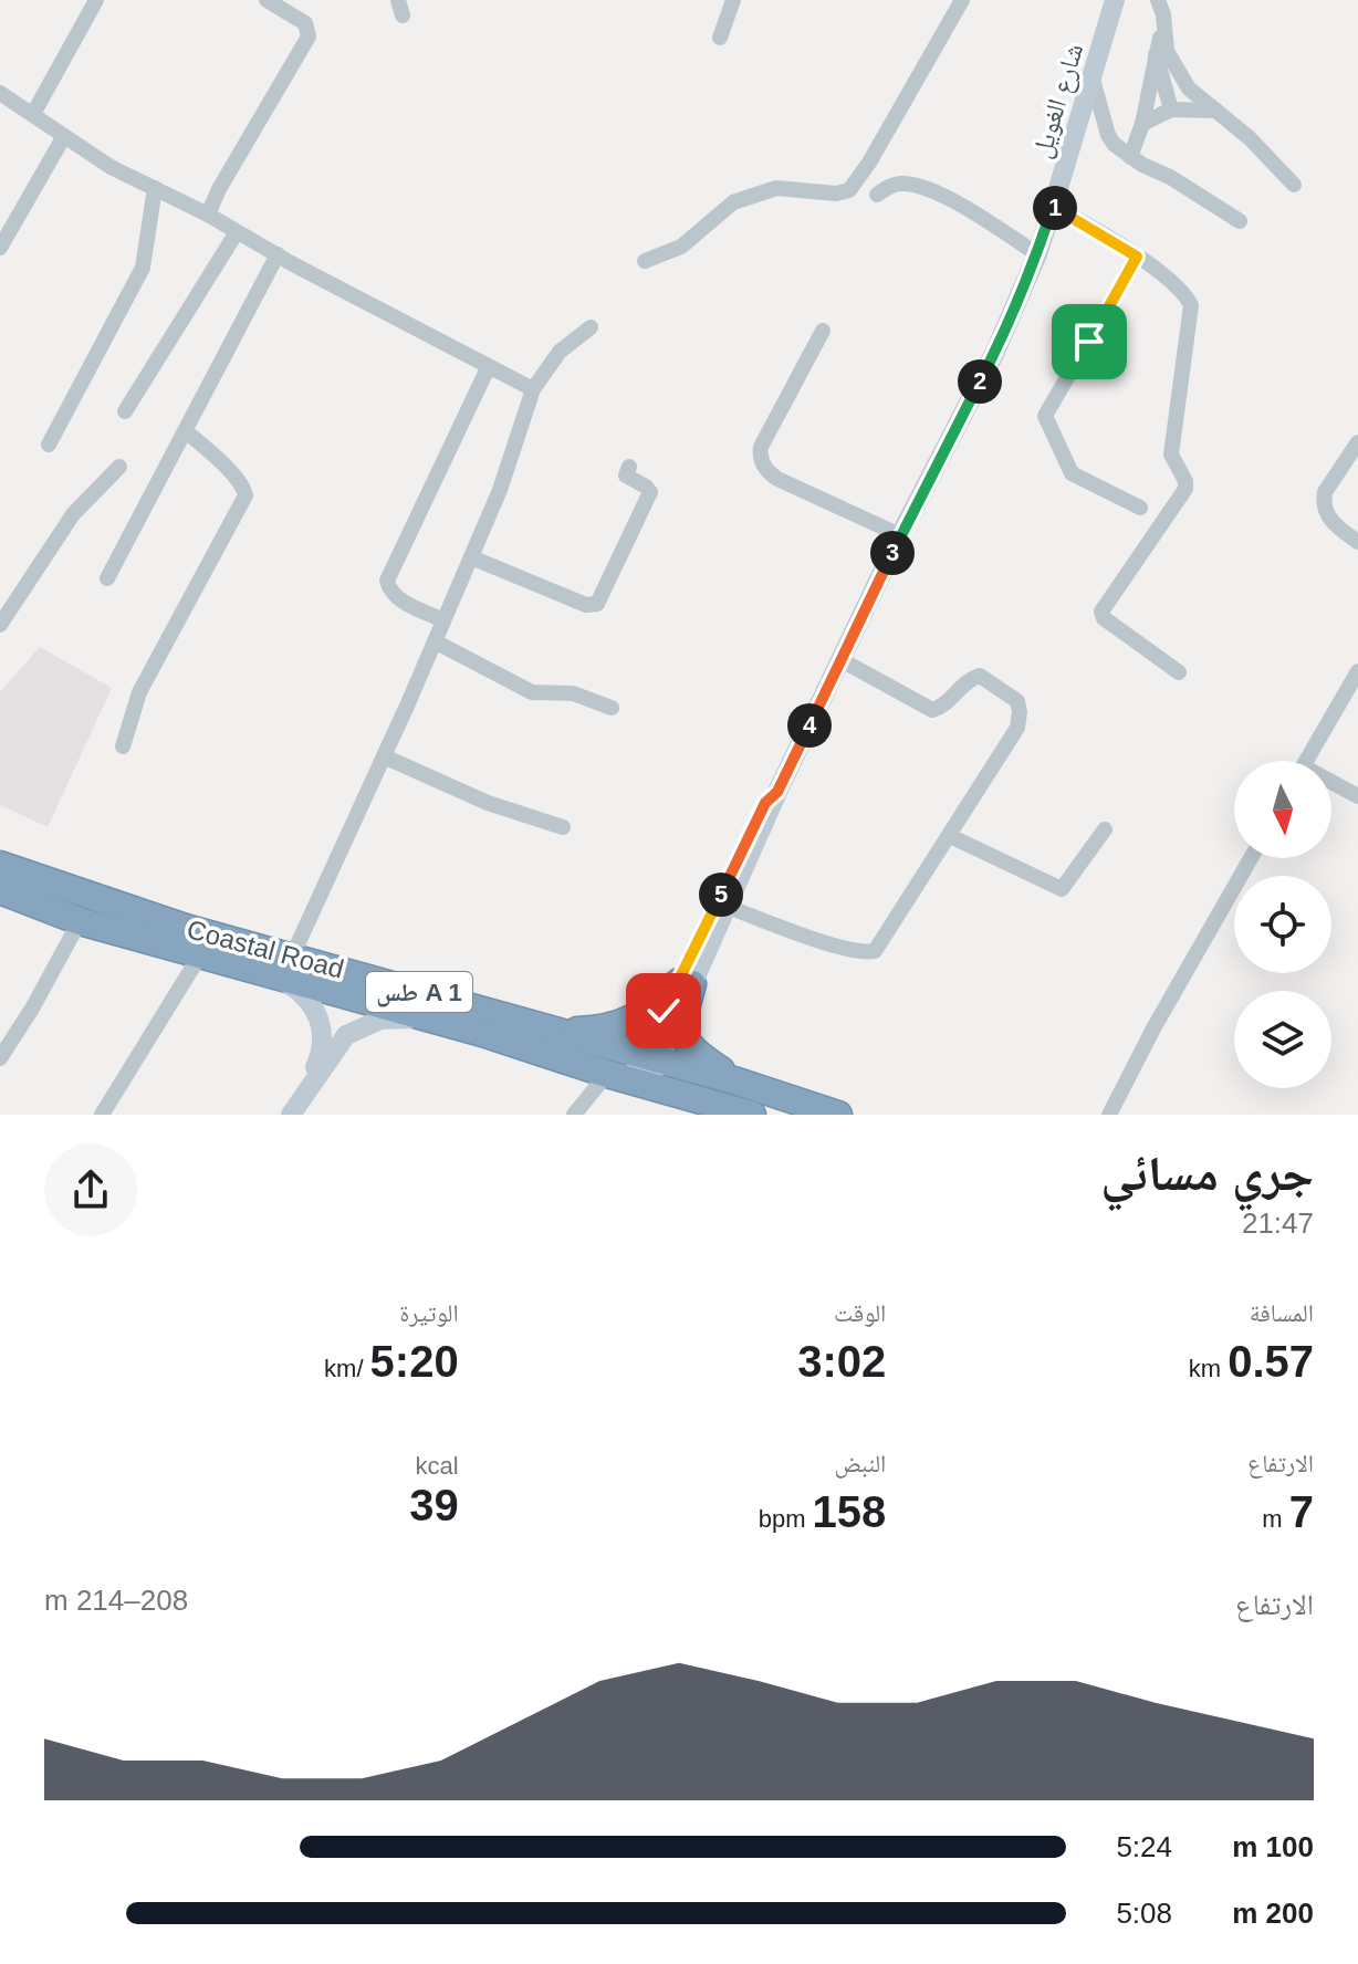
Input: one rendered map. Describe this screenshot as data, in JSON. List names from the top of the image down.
{
  "streets": {
    "highway": ["Coastal Road", "طس A 1"],
    "street": ["شارع الغويل"]
  },
  "crossings": [
    ["شارع الغويل", "Coastal Road"]
  ],
  "north": "bottom",
  "page": {
    "pins": [
      "1",
      "2",
      "3",
      "4",
      "5"
    ],
    "heading": ["جري مسائي", "21:47"],
    "stats": [
      ["المسافة", "0.57 km"],
      ["الوقت", "3:02"],
      ["الوتيرة", "5:20 /km"],
      ["الارتفاع", "7 m"],
      ["النبض", "158 bpm"],
      ["kcal", "39"]
    ],
    "chart": ["الارتفاع", "208–214 m"],
    "list": [
      {
        "name": "100 m",
        "note": "5:24"
      },
      {
        "name": "200 m",
        "note": "5:08"
      }
    ]
  }
}
